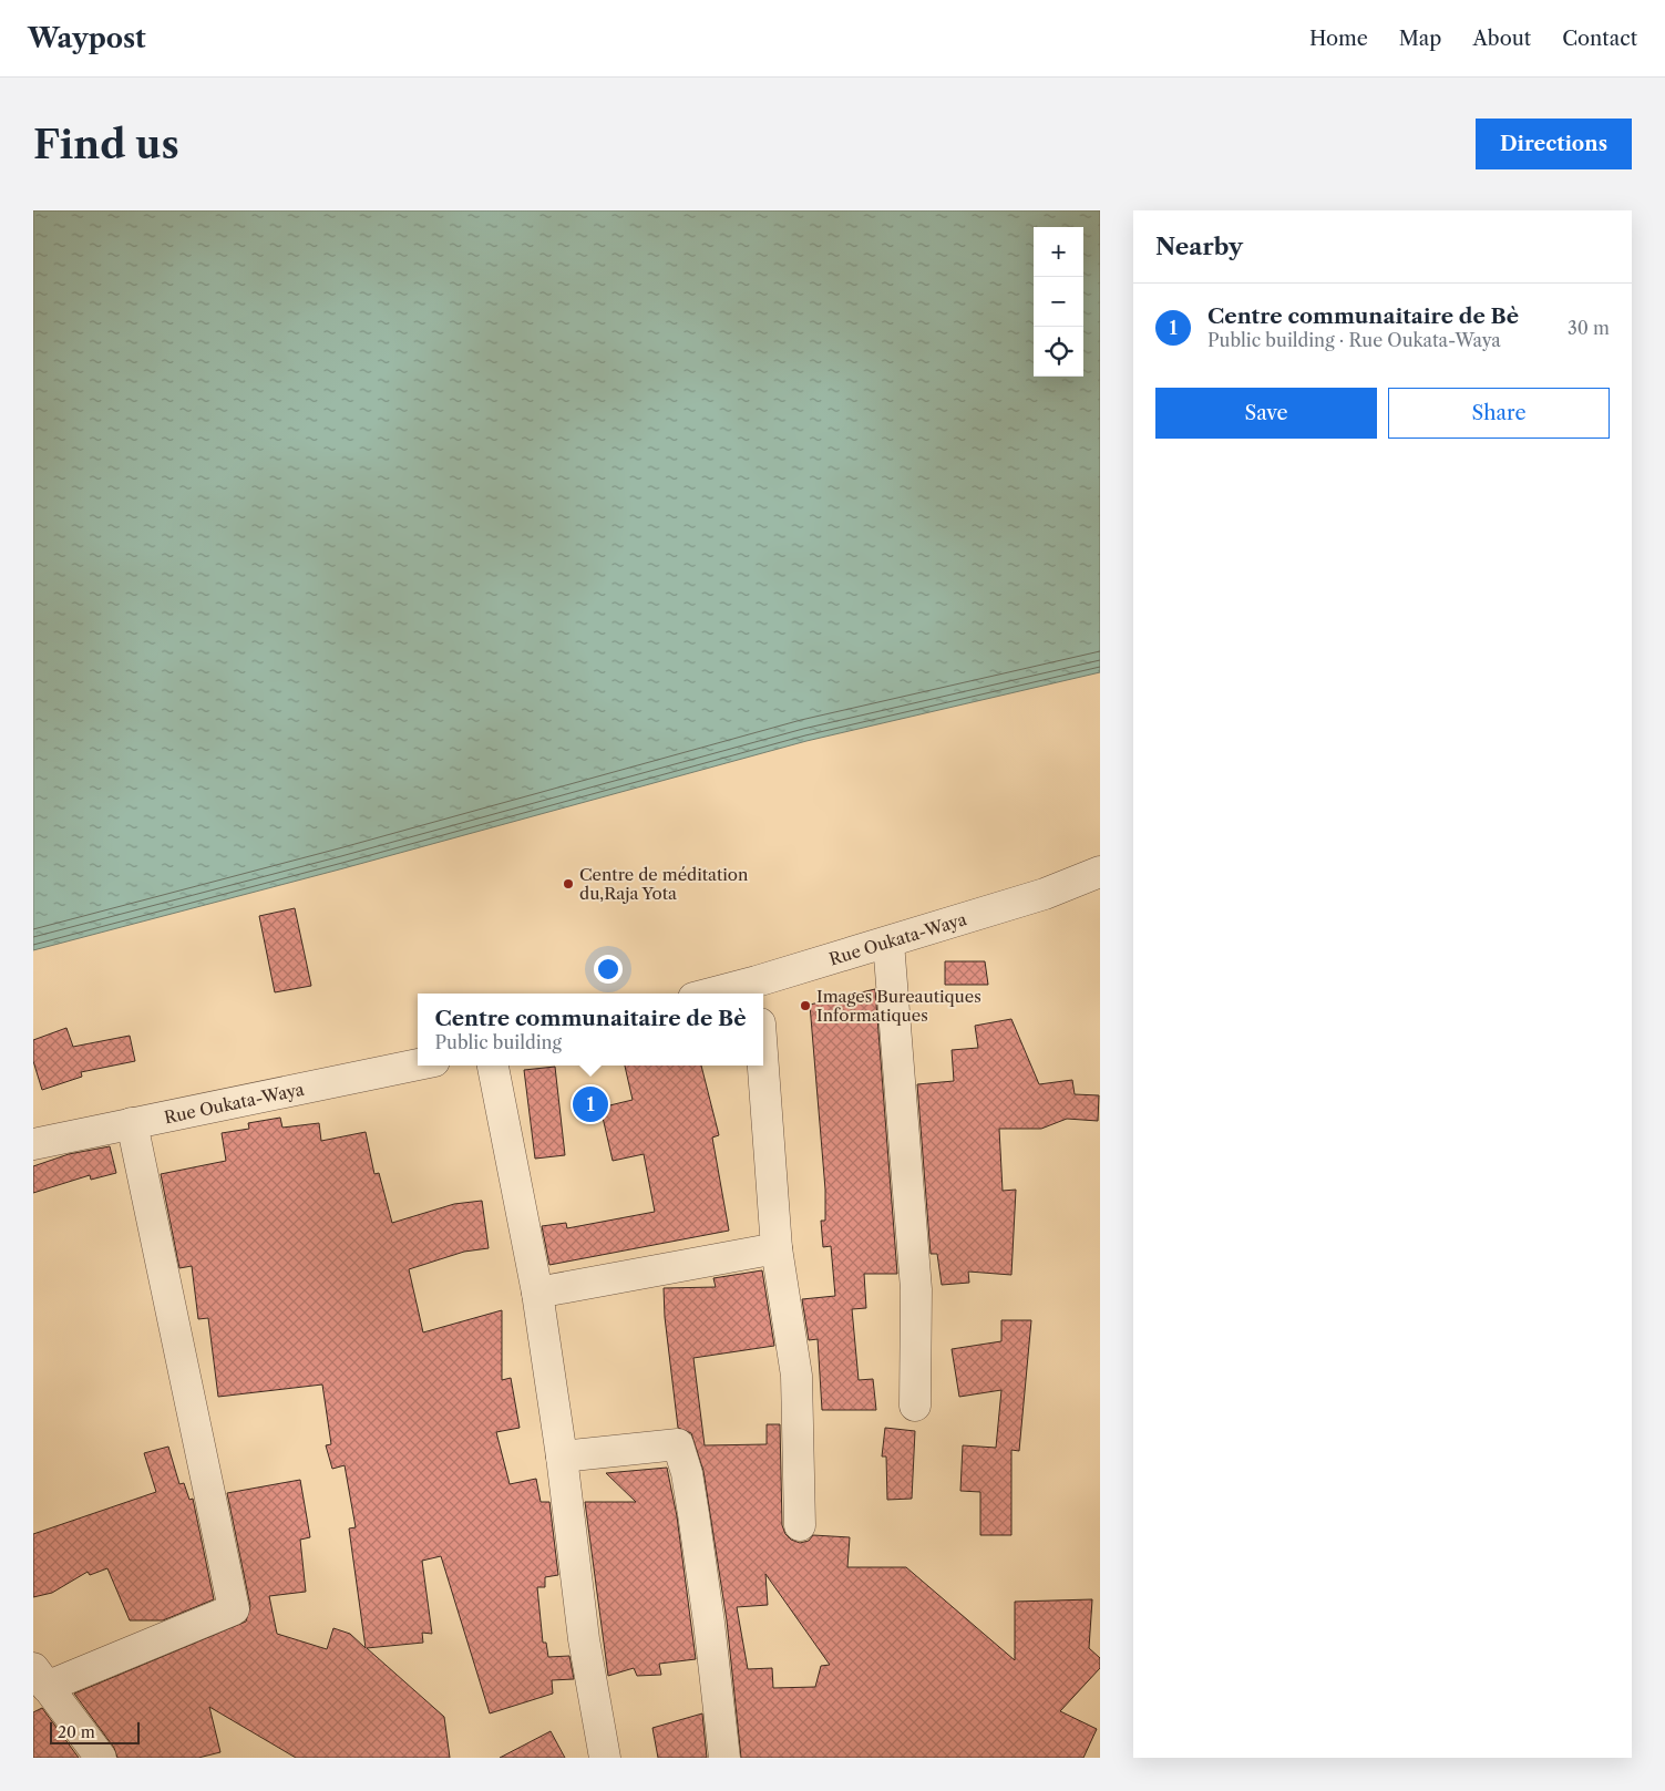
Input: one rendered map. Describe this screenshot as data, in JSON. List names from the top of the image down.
{
  "streets": {
    "street": ["Rue Oukata-Waya"]
  },
  "places": ["Centre de méditation du,Raja Yota", "Images Bureautiques Informatiques"],
  "scale_bar": "20 m",
  "page": {
    "header": "Waypost",
    "nav": [
      "Home",
      "Map",
      "About",
      "Contact"
    ],
    "buttons": [
      "Directions",
      ["Save", "Share"]
    ],
    "title": "Find us",
    "heading": "Nearby",
    "map_buttons": ["+", "−"],
    "list": [
      {
        "mark": "1",
        "name": "Centre communaitaire de Bè",
        "note": "Public building · Rue Oukata-Waya",
        "value": "30 m"
      }
    ],
    "popup": ["Centre communaitaire de Bè", "Public building"],
    "pins": "1",
    "scale": "20 m"
  }
}
